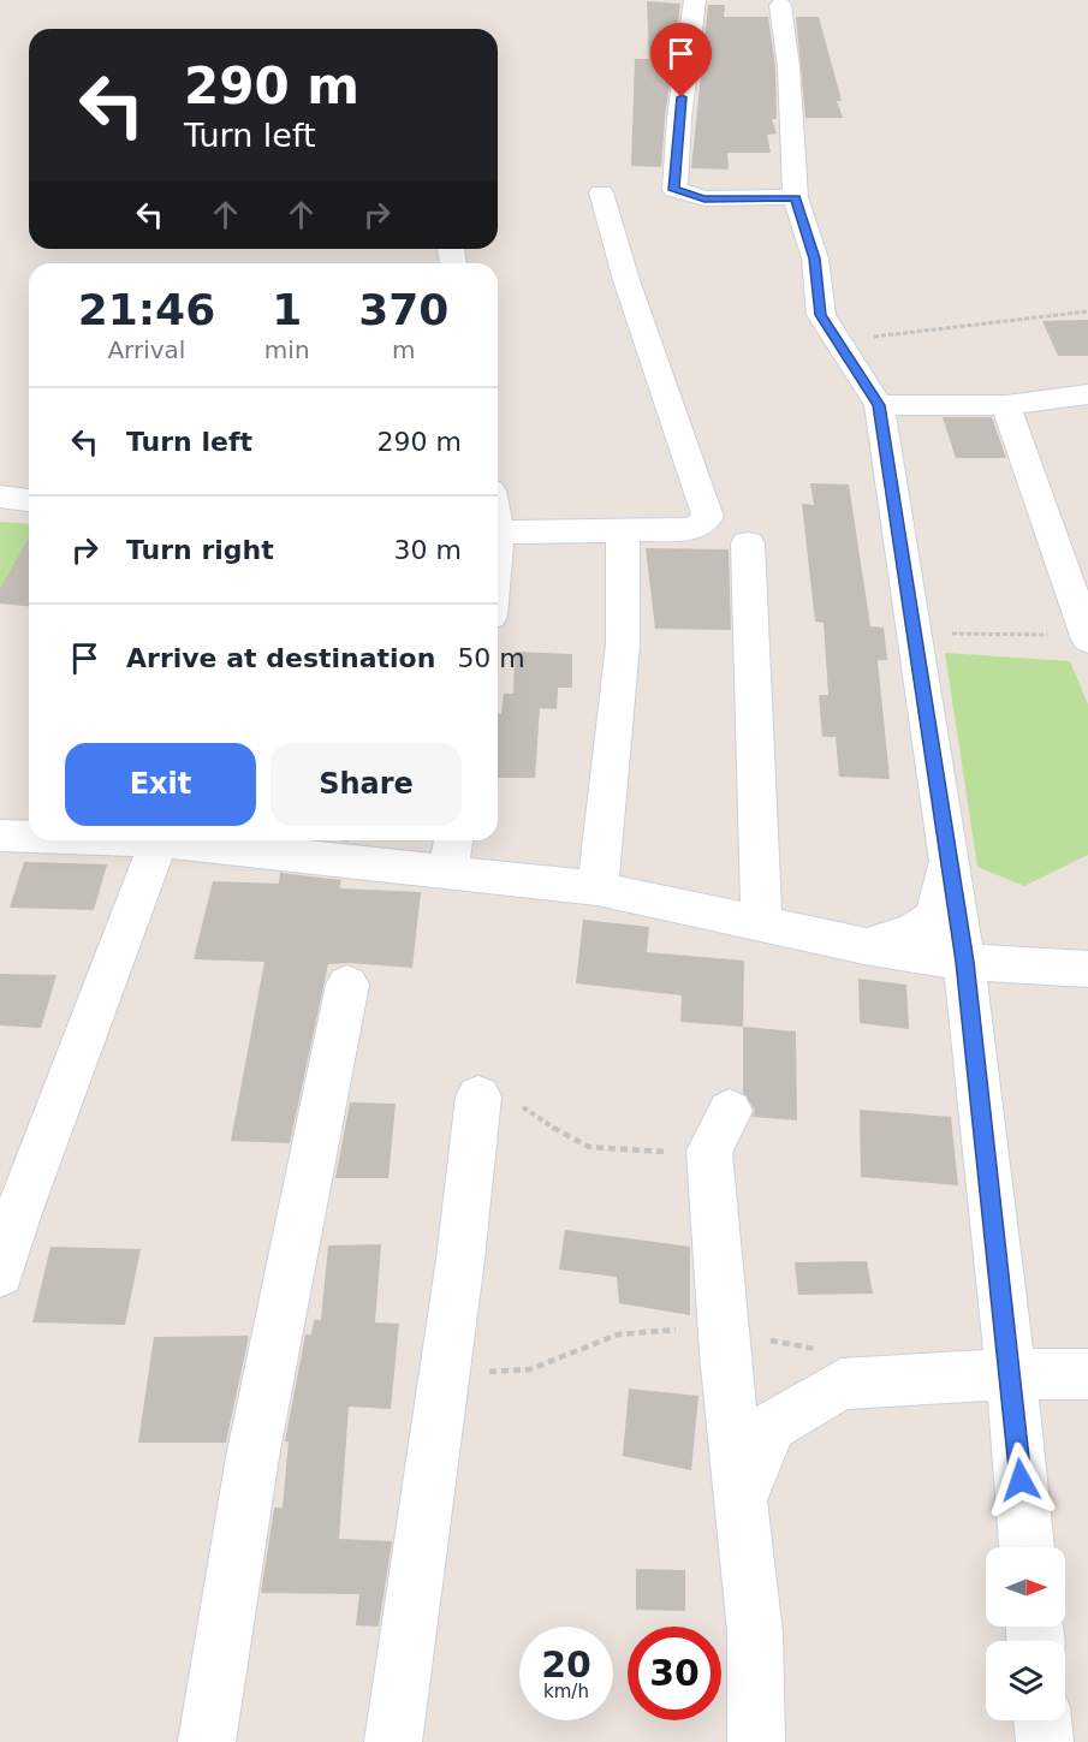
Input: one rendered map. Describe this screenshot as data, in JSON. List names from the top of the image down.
{
  "north": "right",
  "page": {
    "turn": ["290 m", "Turn left"],
    "eta": [
      "21:46",
      "Arrival",
      "1",
      "min",
      "370",
      "m"
    ],
    "list": [
      {
        "name": "Turn left",
        "value": "290 m"
      },
      {
        "name": "Turn right",
        "value": "30 m"
      },
      {
        "name": "Arrive at destination",
        "value": "50 m"
      }
    ],
    "buttons": ["Exit", "Share"],
    "speed": "20 km/h",
    "limit": "30"
  }
}
